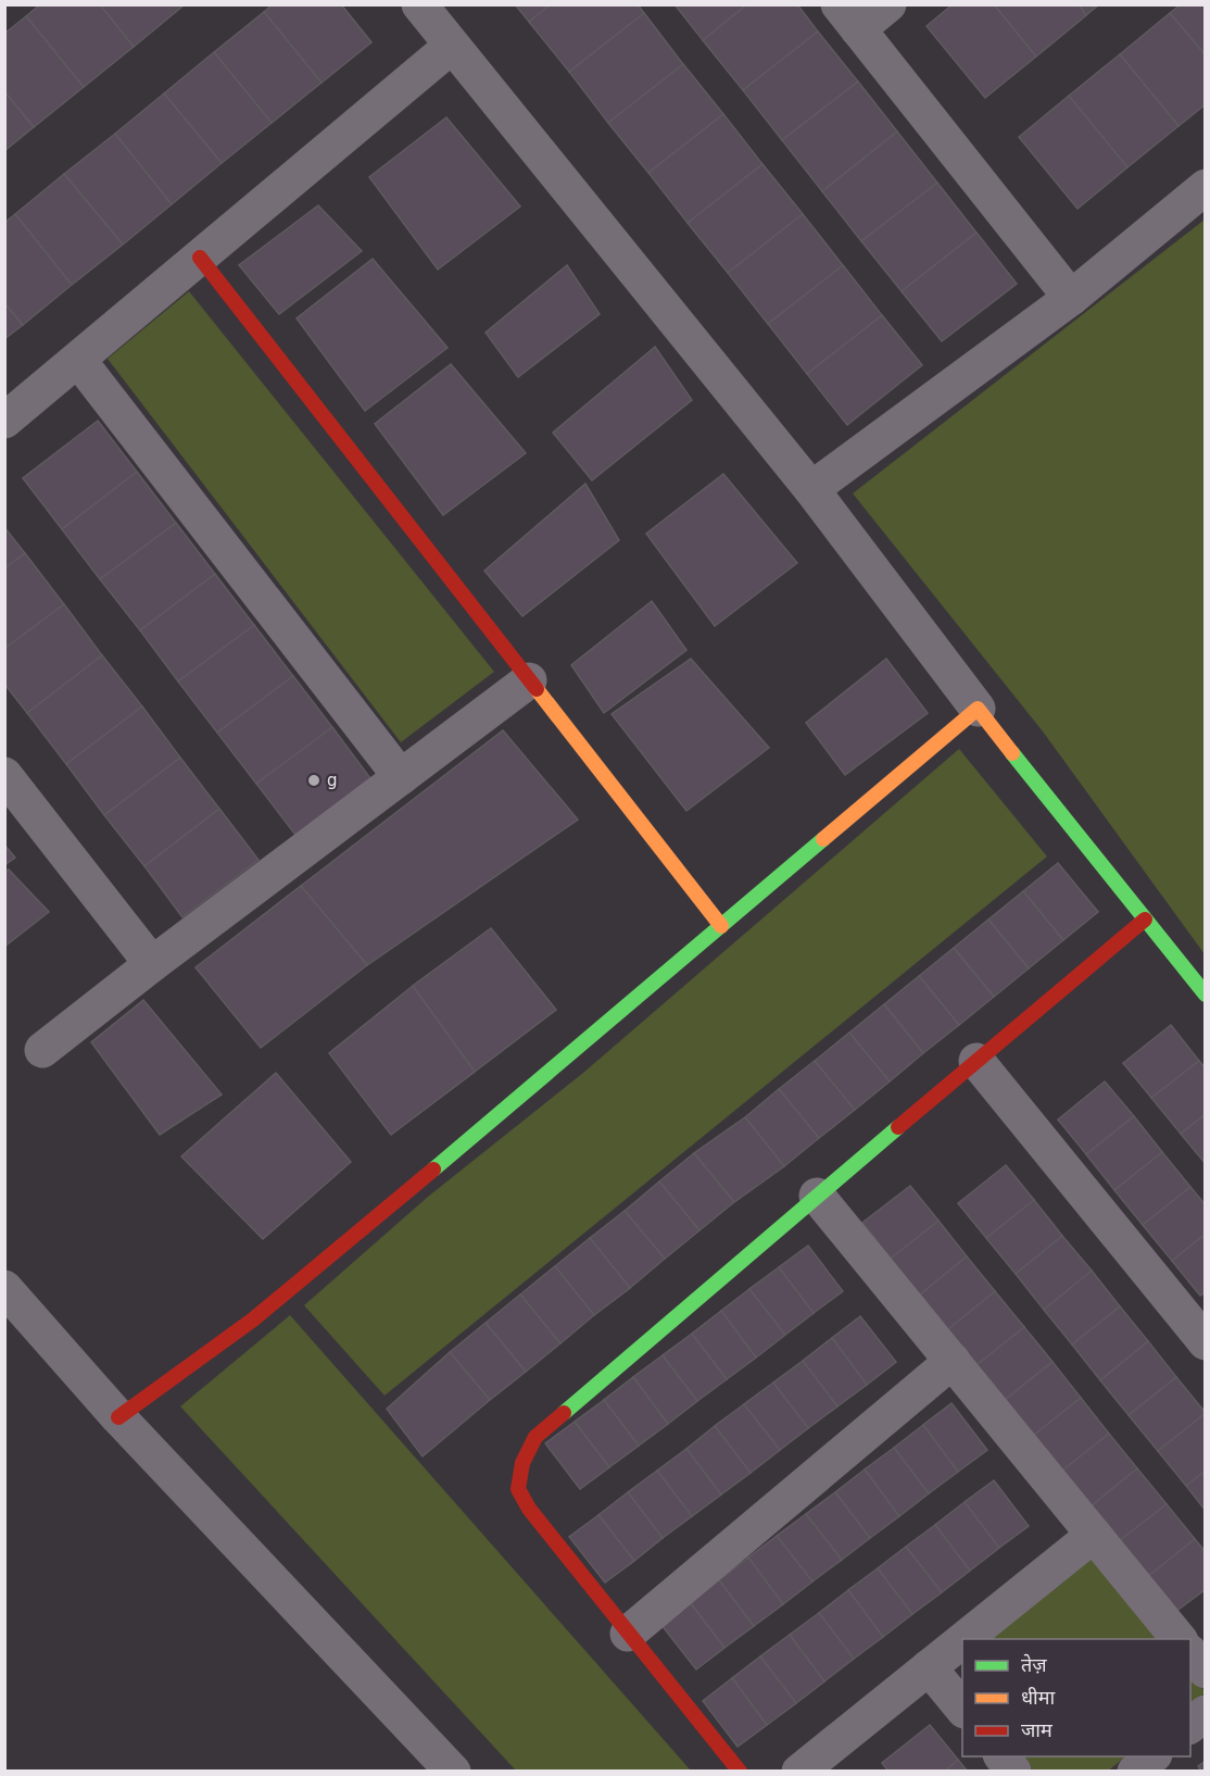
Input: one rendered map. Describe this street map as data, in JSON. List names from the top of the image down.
{
  "places": ["g"],
  "legend": ["तेज़", "धीमा", "जाम"]
}
